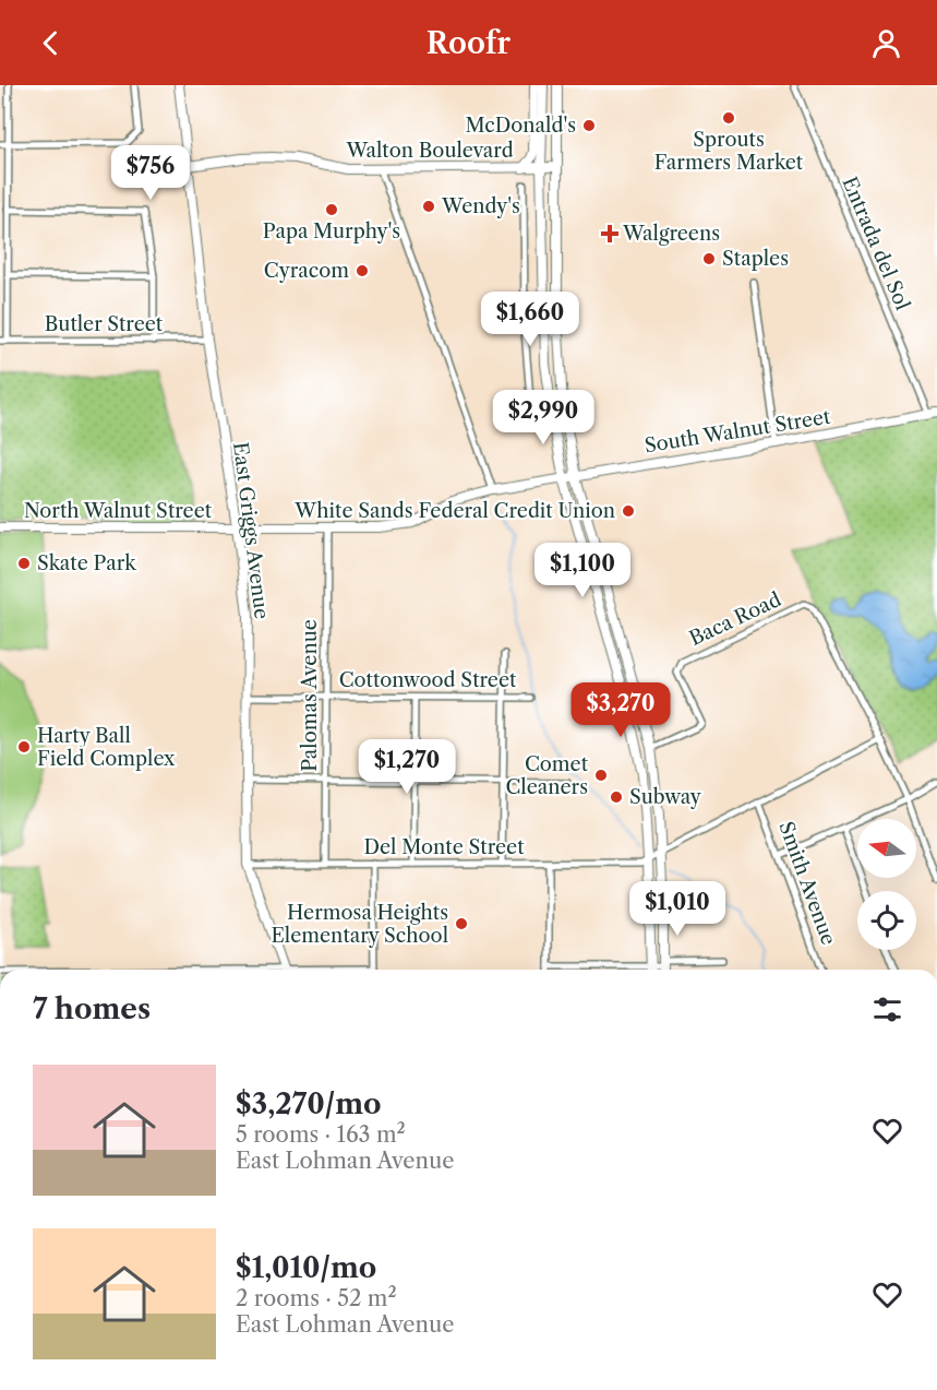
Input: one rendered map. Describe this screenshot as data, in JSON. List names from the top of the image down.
{
  "streets": {
    "street": [
      "Walton Boulevard",
      "Entrada del Sol",
      "Butler Street",
      "South Walnut Street",
      "North Walnut Street",
      "East Griggs Avenue",
      "Baca Road",
      "Cottonwood Street",
      "Palomas Avenue",
      "Del Monte Street",
      "Smith Avenue"
    ]
  },
  "crossings": [
    ["Walton Boulevard", "East Griggs Avenue"],
    ["Entrada del Sol", "South Walnut Street"],
    ["Butler Street", "East Griggs Avenue"],
    ["South Walnut Street", "North Walnut Street"],
    ["South Walnut Street", "East Griggs Avenue"],
    ["South Walnut Street", "Palomas Avenue"],
    ["North Walnut Street", "East Griggs Avenue"],
    ["East Griggs Avenue", "Cottonwood Street"],
    ["East Griggs Avenue", "Del Monte Street"],
    ["Cottonwood Street", "Palomas Avenue"],
    ["Palomas Avenue", "Del Monte Street"]
  ],
  "places": {
    "other": [
      "Sprouts Farmers Market",
      "McDonald's",
      "Wendy's",
      "Papa Murphy's",
      "Staples",
      "Cyracom",
      "White Sands Federal Credit Union",
      "Skate Park",
      "Harty Ball Field Complex",
      "Comet Cleaners",
      "Subway",
      "Hermosa Heights Elementary School"
    ],
    "health": ["Walgreens"]
  },
  "north": "left",
  "page": {
    "header": "Roofr",
    "price": [
      "$756",
      "$1,660",
      "$2,990",
      "$1,100",
      "$3,270",
      "$1,270",
      "$1,010"
    ],
    "heading": "7 homes",
    "list": [
      {
        "name": "$3,270/mo",
        "note": "5 rooms · 163 m² · East Lohman Avenue"
      },
      {
        "name": "$1,010/mo",
        "note": "2 rooms · 52 m² · East Lohman Avenue"
      }
    ]
  }
}
